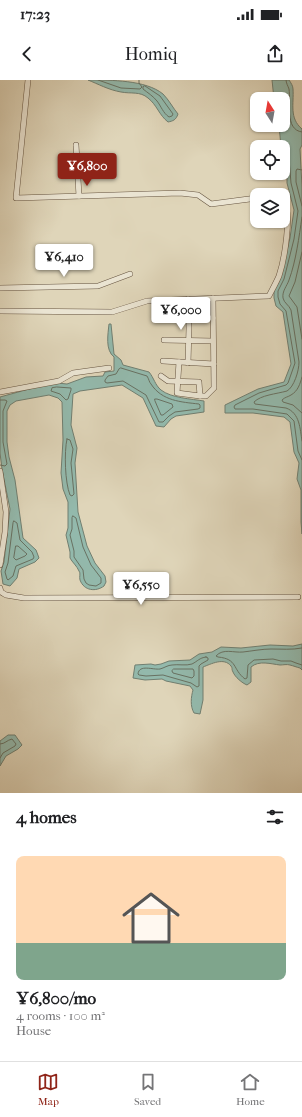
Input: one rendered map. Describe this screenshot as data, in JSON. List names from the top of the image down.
{
  "north": "top",
  "page": {
    "status": "17:23",
    "header": "Homiq",
    "price": [
      "¥6,800",
      "¥6,410",
      "¥6,000",
      "¥6,550"
    ],
    "heading": "4 homes",
    "list": [
      {
        "name": "¥6,800/mo",
        "note": "4 rooms · 100 m² · House"
      }
    ],
    "tabs": ["Map", "Saved", "Home"]
  }
}
